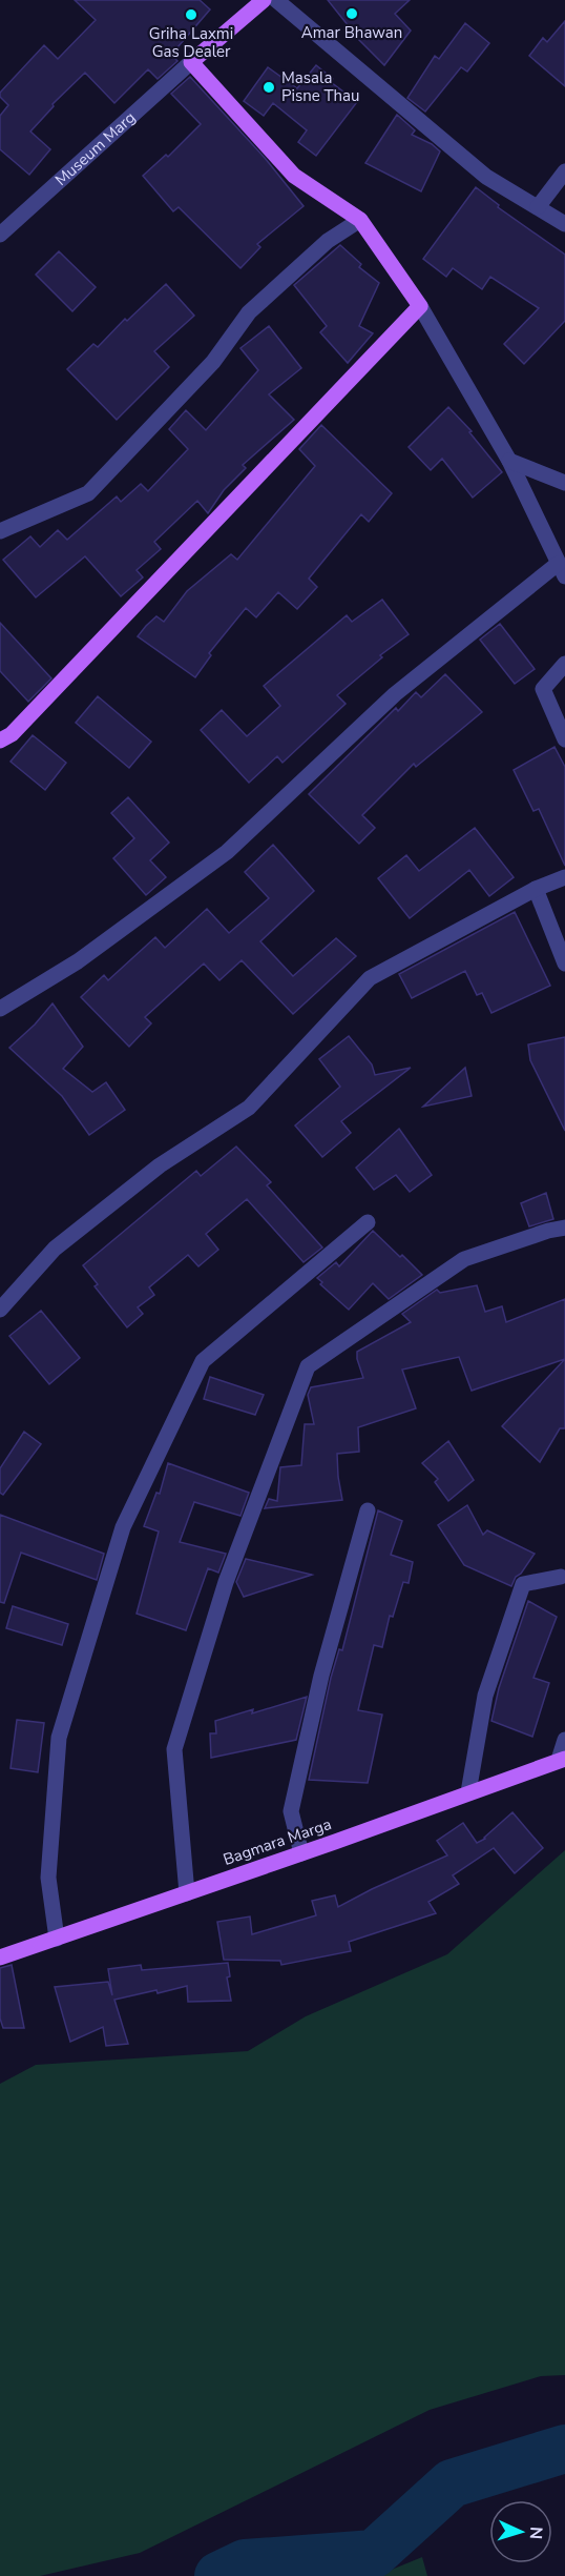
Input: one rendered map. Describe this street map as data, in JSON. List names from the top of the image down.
{
  "streets": {
    "main road": ["Bagmara Marga"],
    "street": ["Museum Marg"]
  },
  "places": ["Amar Bhawan", "Griha Laxmi Gas Dealer", "Masala Pisne Thau"],
  "north": "right"
}
